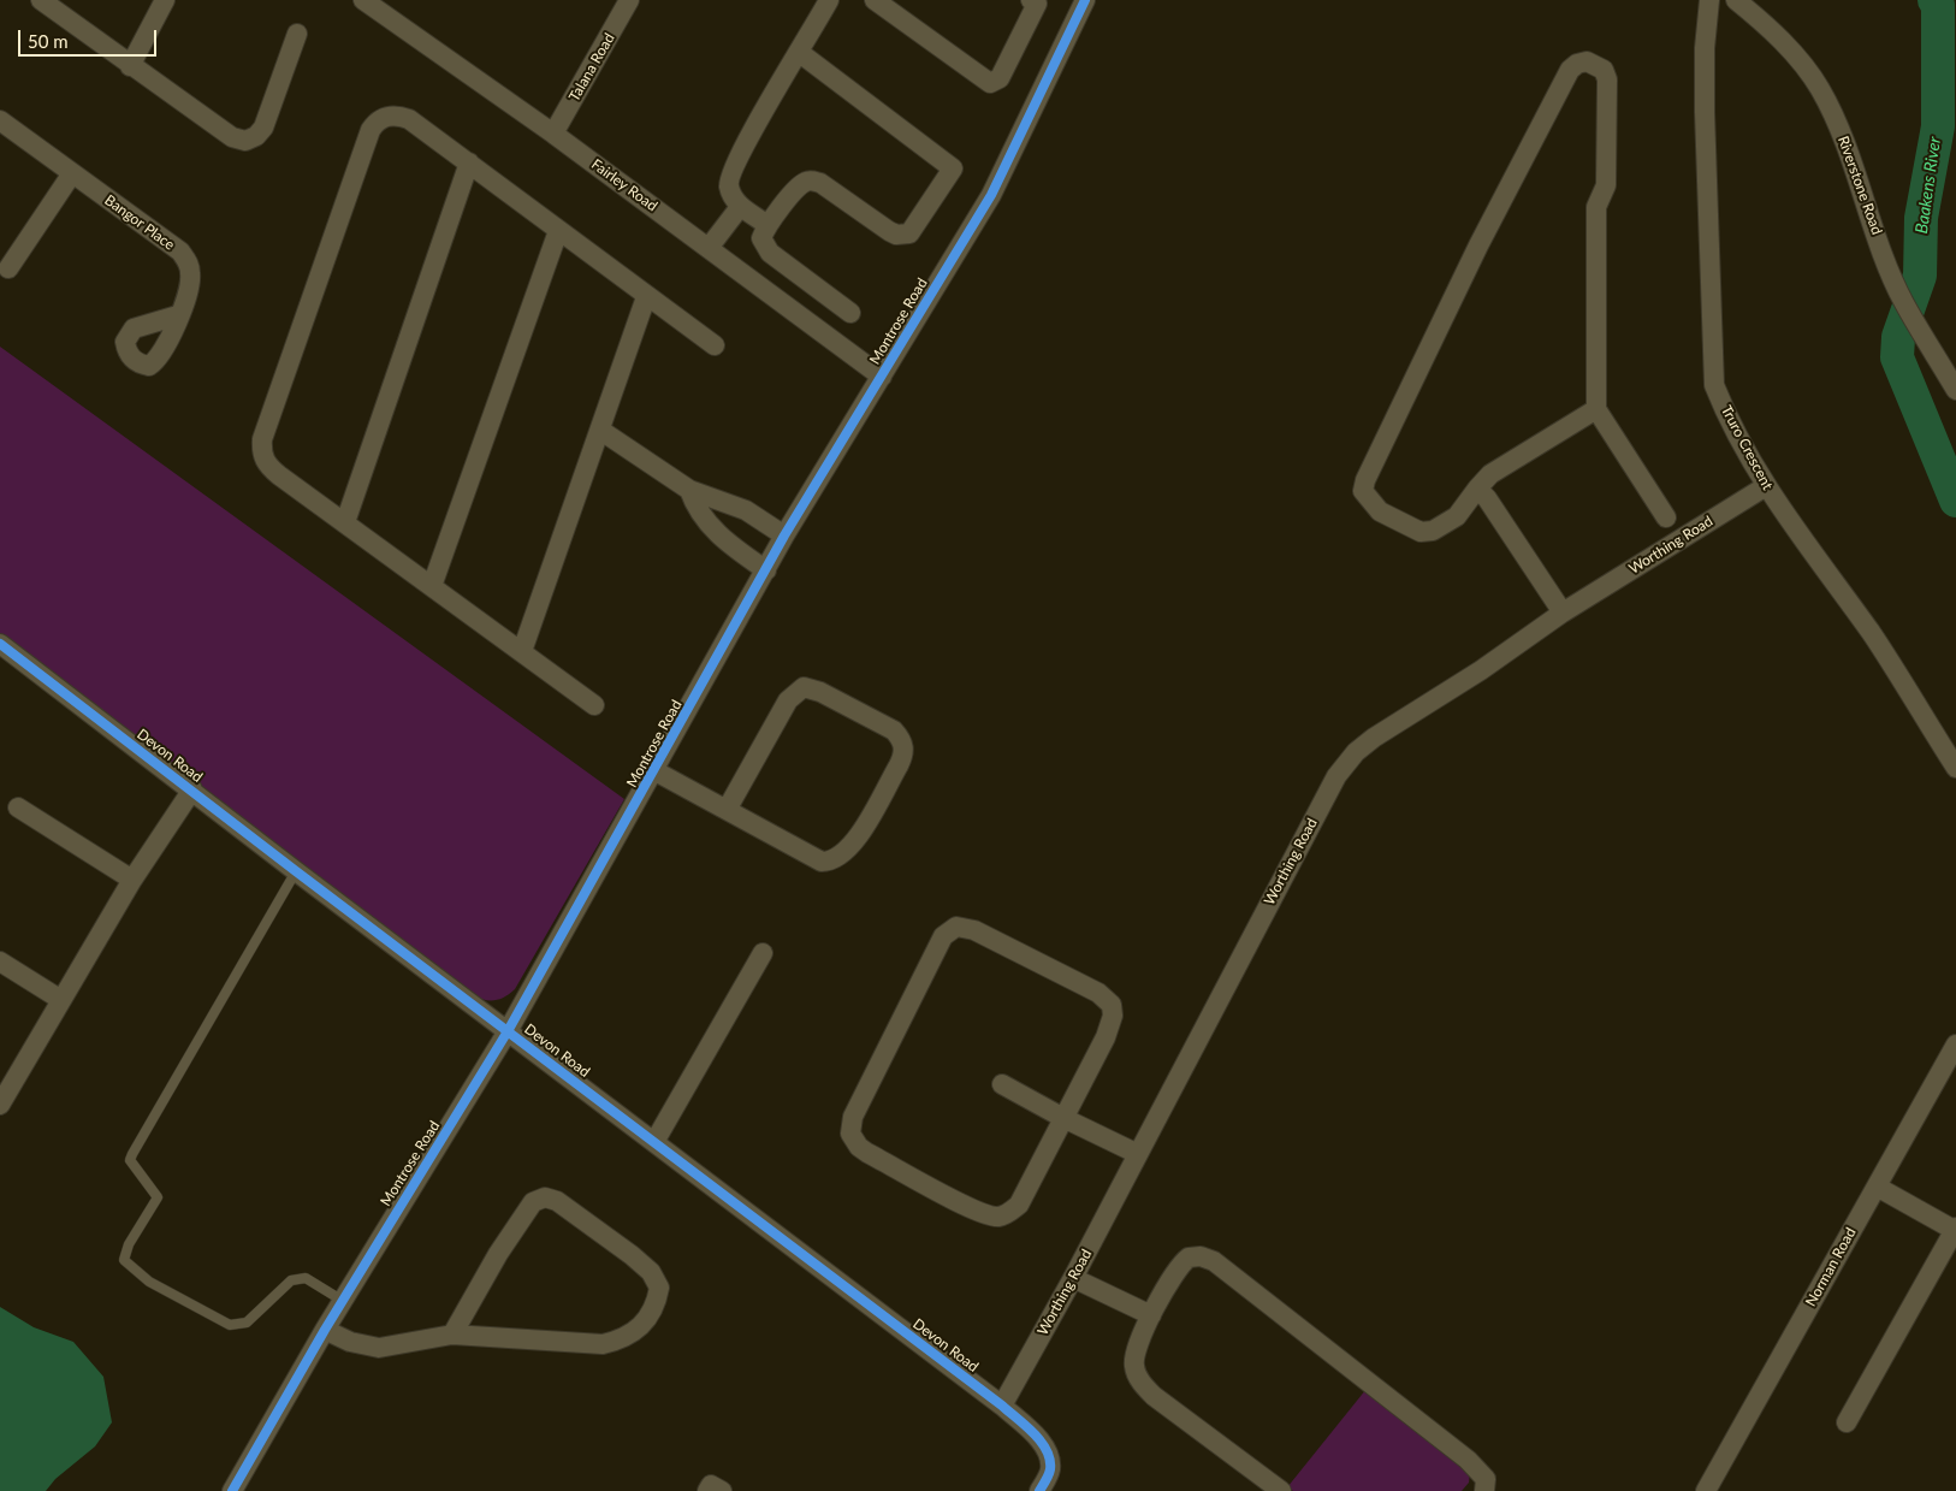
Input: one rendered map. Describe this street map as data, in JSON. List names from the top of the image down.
{
  "streets": {
    "street": [
      "Talana Road",
      "Fairley Road",
      "Riverstone Road",
      "Bangor Place",
      "Montrose Road",
      "Truro Crescent",
      "Worthing Road",
      "Devon Road",
      "Norman Road"
    ]
  },
  "crossings": [
    ["Talana Road", "Fairley Road"],
    ["Fairley Road", "Montrose Road"],
    ["Montrose Road", "Devon Road"],
    ["Truro Crescent", "Worthing Road"],
    ["Worthing Road", "Devon Road"]
  ],
  "water": ["Baakens River"],
  "scale_bar": "50 m"
}
